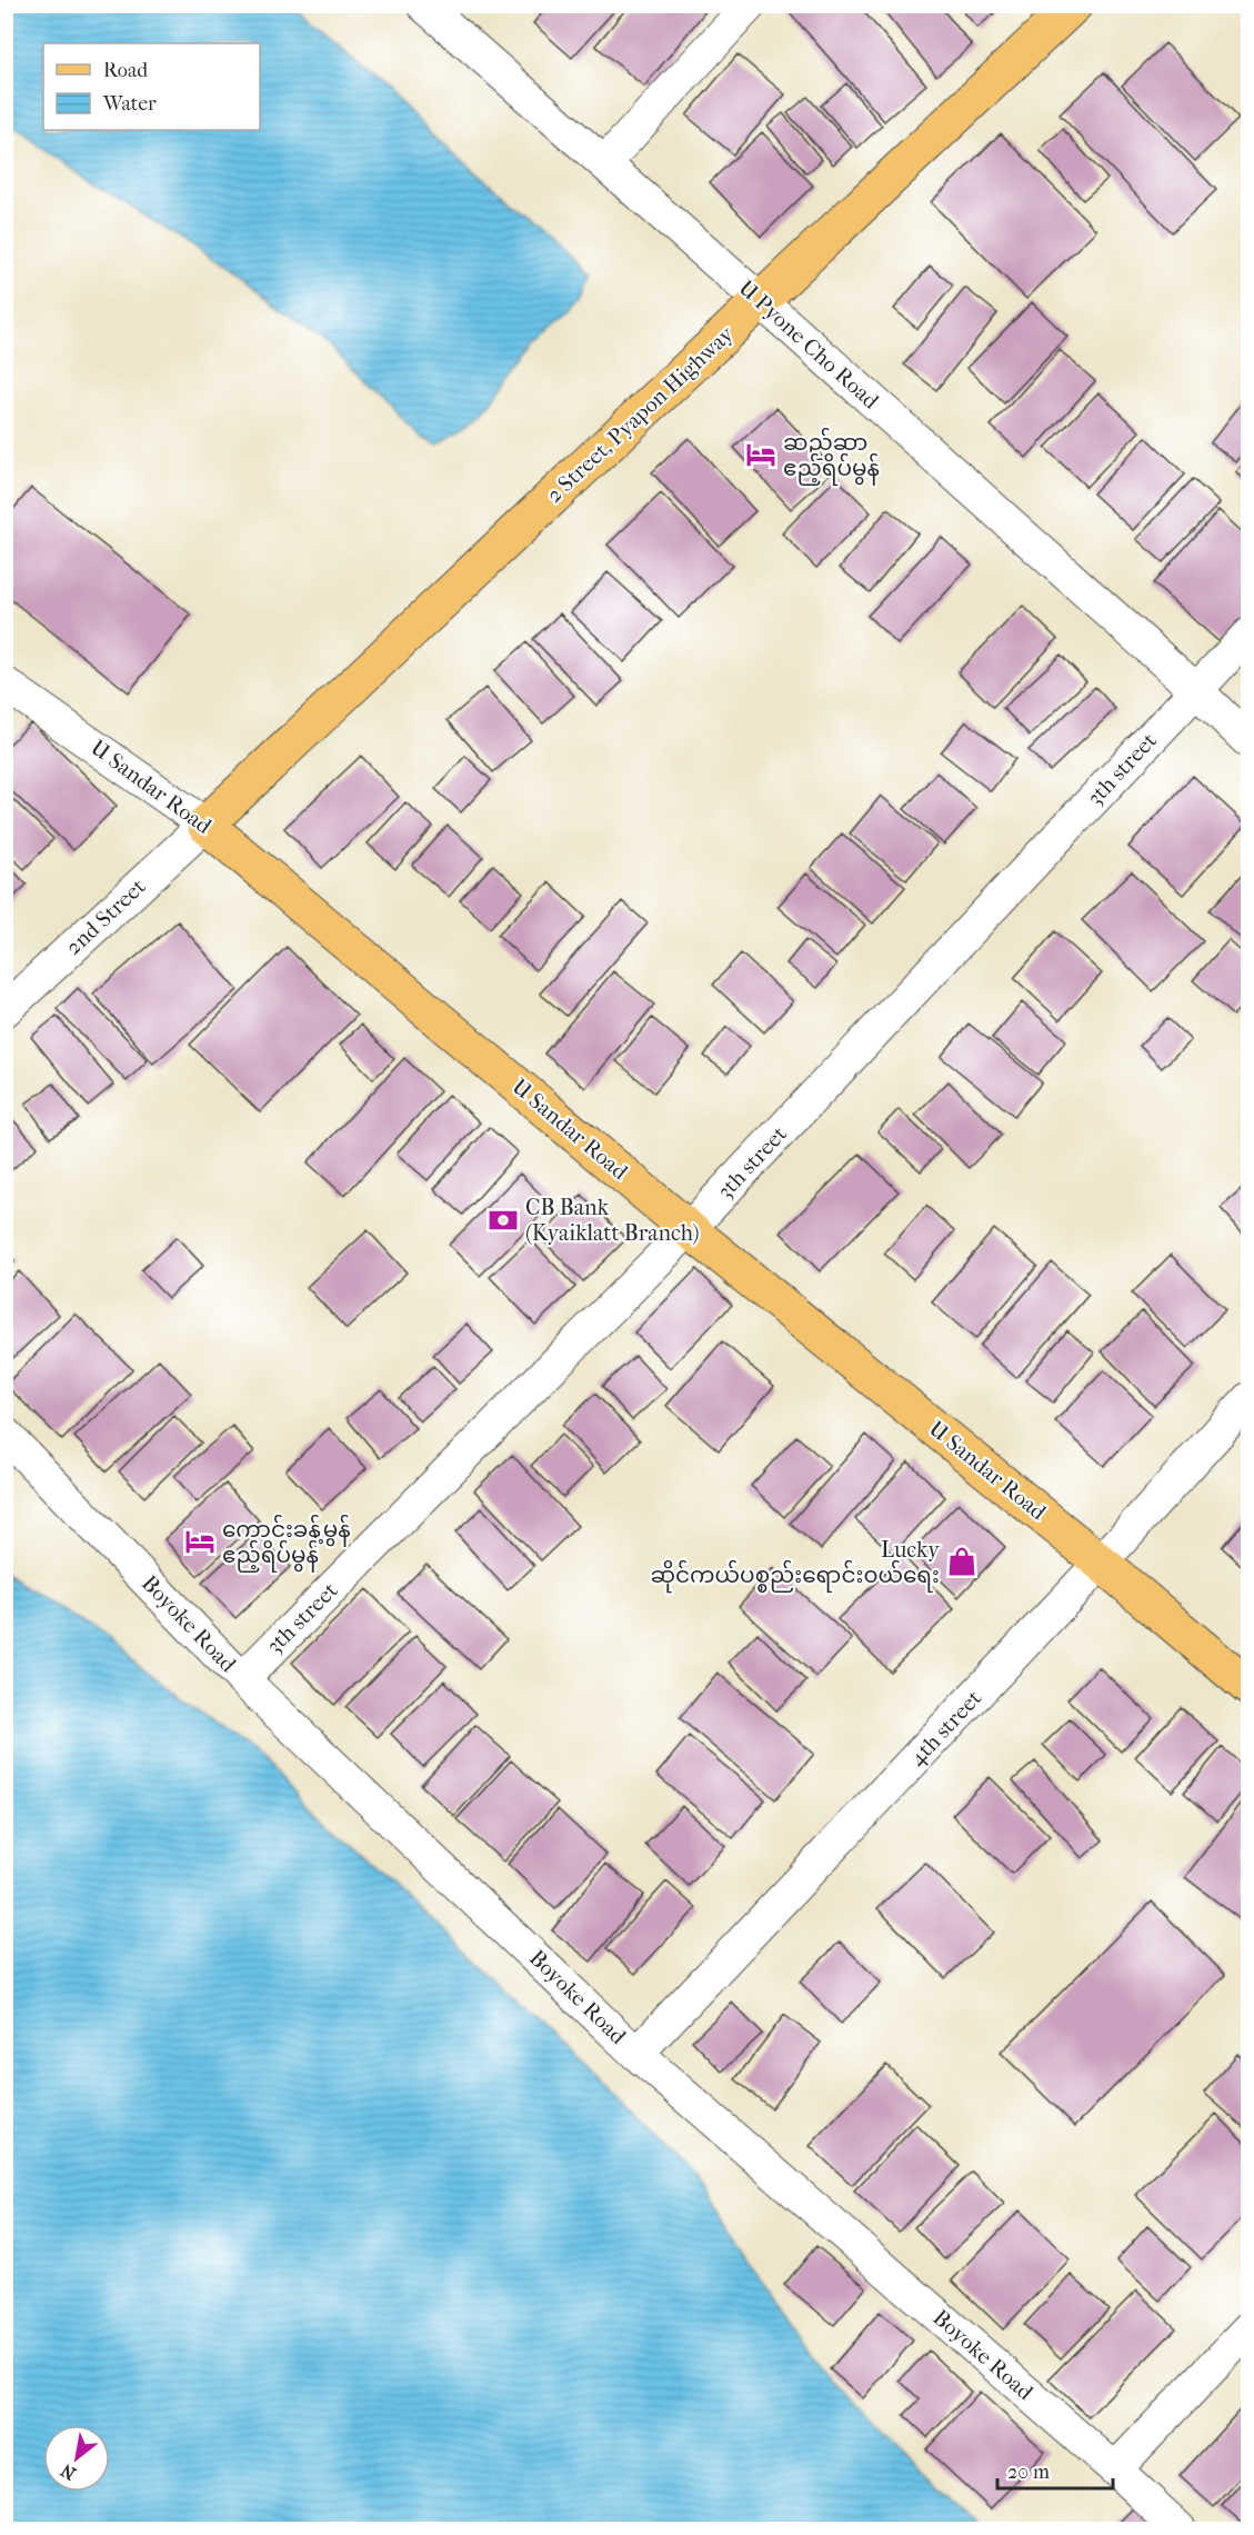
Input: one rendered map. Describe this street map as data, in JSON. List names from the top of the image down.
{
  "streets": {
    "main road": ["2 Street, Pyapon Highway", "U Sandar Road"],
    "street": [
      "U Pyone Cho Road",
      "3th street",
      "2nd Street",
      "Boyoke Road",
      "4th street"
    ]
  },
  "crossings": [
    ["U Pyone Cho Road", "2 Street, Pyapon Highway"],
    ["U Pyone Cho Road", "3th street"],
    ["2 Street, Pyapon Highway", "U Sandar Road"],
    ["2 Street, Pyapon Highway", "2nd Street"],
    ["3th street", "U Sandar Road"],
    ["3th street", "Boyoke Road"],
    ["U Sandar Road", "2nd Street"],
    ["U Sandar Road", "4th street"],
    ["Boyoke Road", "4th street"]
  ],
  "places": {
    "hotel": ["ဆည်ဆာ ဧည့်ရိပ်မွန်", "ကောင်းခန့်မွန် ဧည့်ရိပ်မွန်"],
    "bank": ["CB Bank (Kyaiklatt Branch)"],
    "shop": ["Lucky ဆိုင်ကယ်ပစ္စည်းရောင်း၀ယ်ရေး"]
  },
  "legend": ["Road", "Water"],
  "scale_bar": "20 m",
  "north": "bottom left"
}
